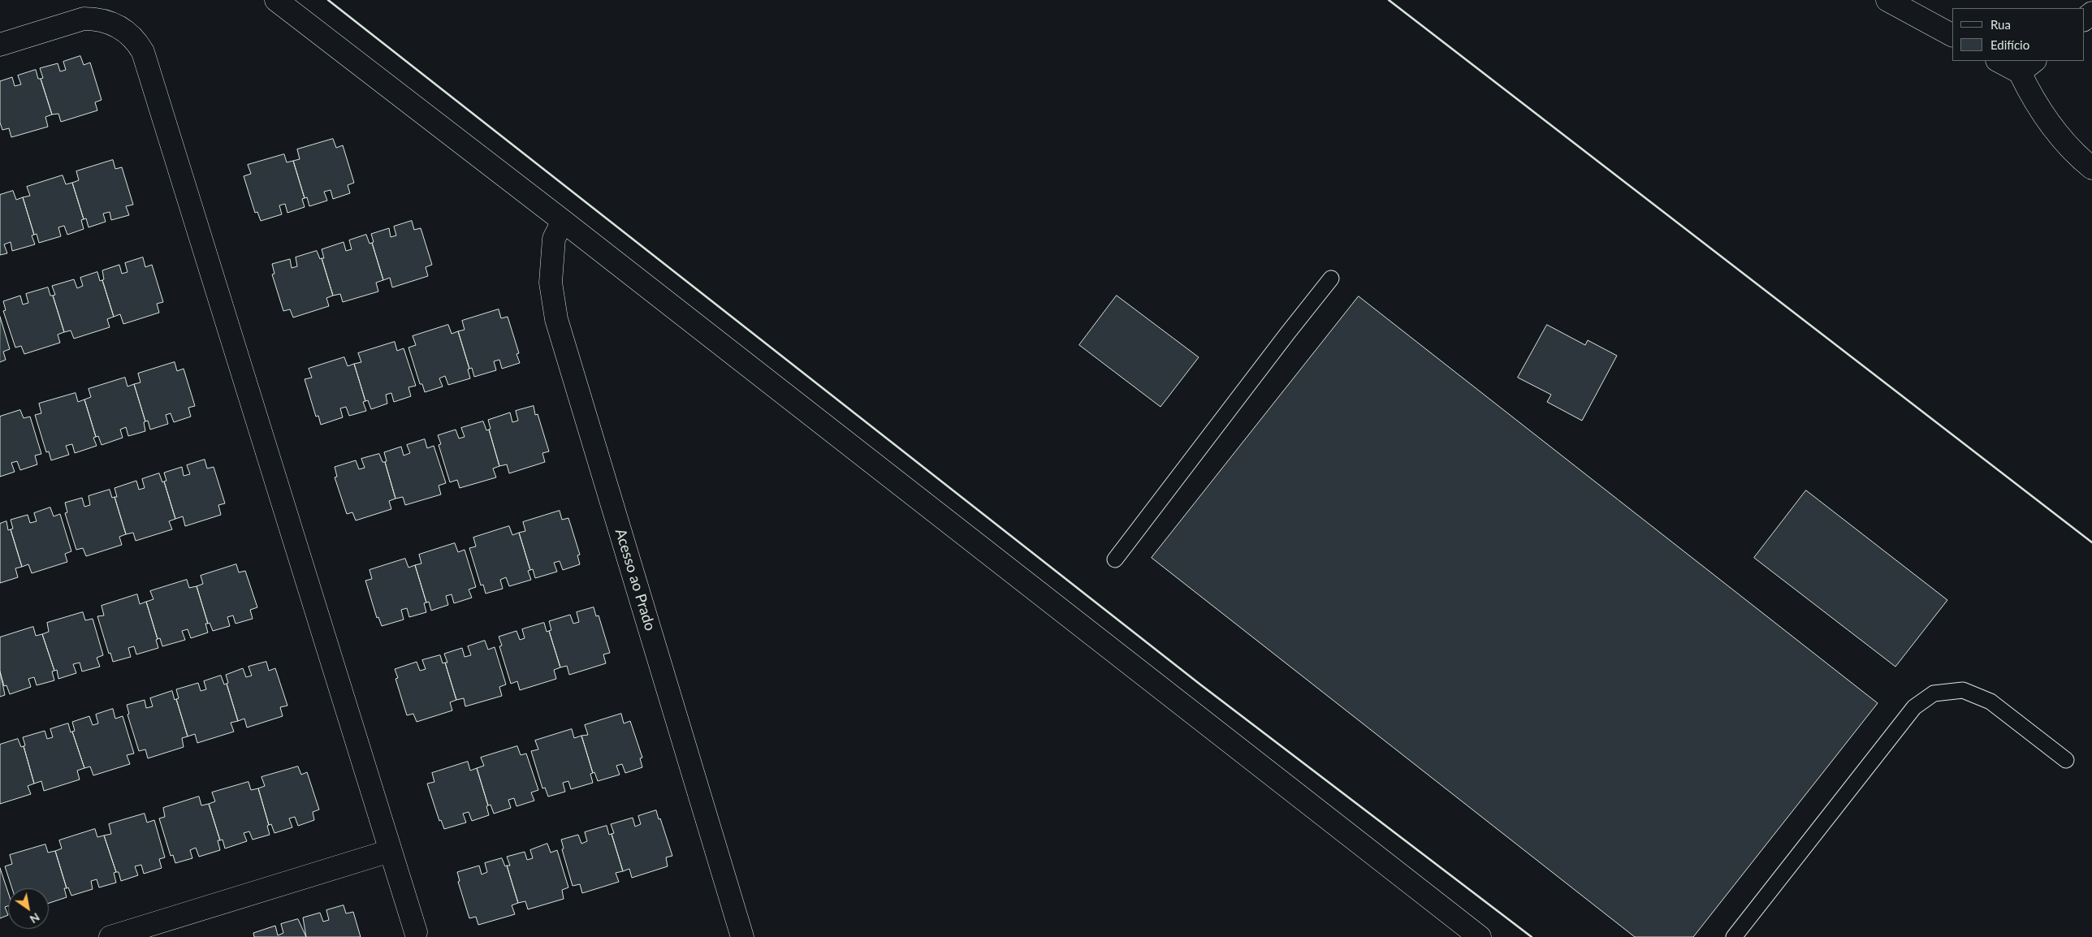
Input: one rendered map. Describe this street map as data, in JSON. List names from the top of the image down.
{
  "streets": {
    "street": ["Acesso ao Prado"]
  },
  "legend": ["Rua", "Edifício"],
  "north": "bottom right"
}
